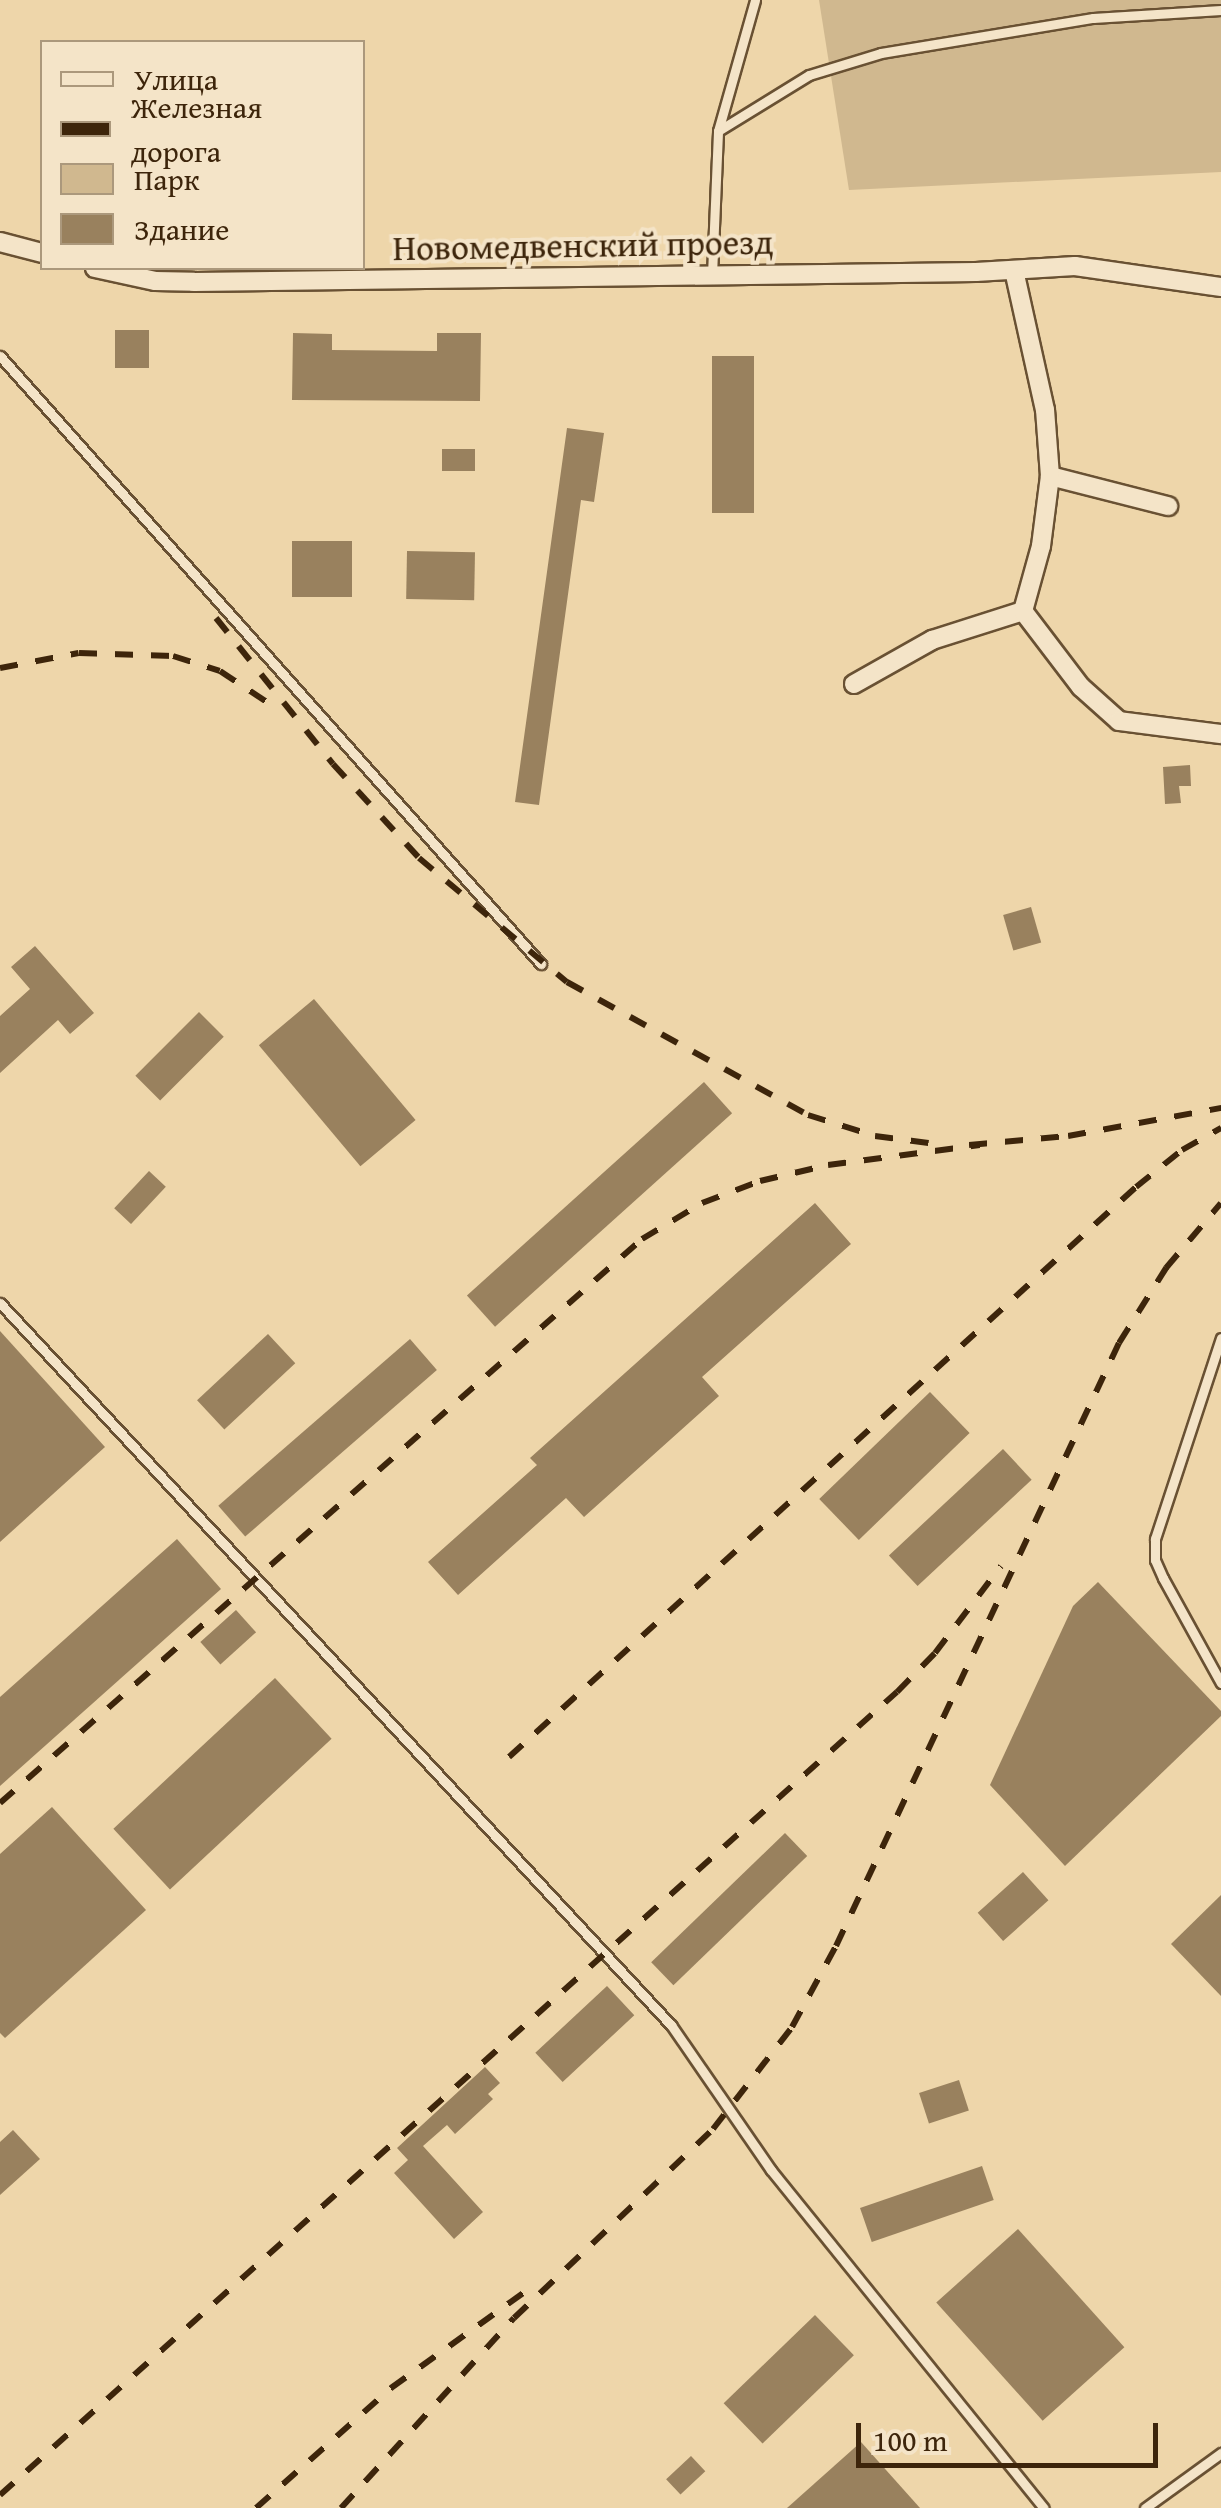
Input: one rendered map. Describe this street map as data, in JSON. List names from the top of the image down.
{
  "streets": {
    "street": ["Новомедвенский проезд"]
  },
  "legend": [
    "Улица",
    "Железная дорога",
    "Парк",
    "Здание"
  ],
  "scale_bar": "100 m"
}
